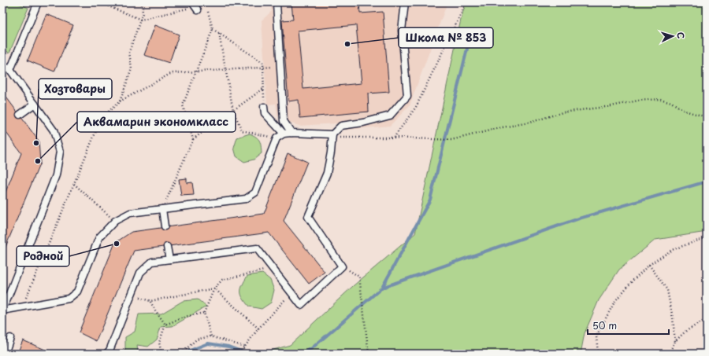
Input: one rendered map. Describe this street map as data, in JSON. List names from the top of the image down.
{
  "places": [
    "Школа № 853",
    "Хозтовары",
    "Аквамарин экономкласс",
    "Родной"
  ],
  "scale_bar": "50 m",
  "north": "right"
}
